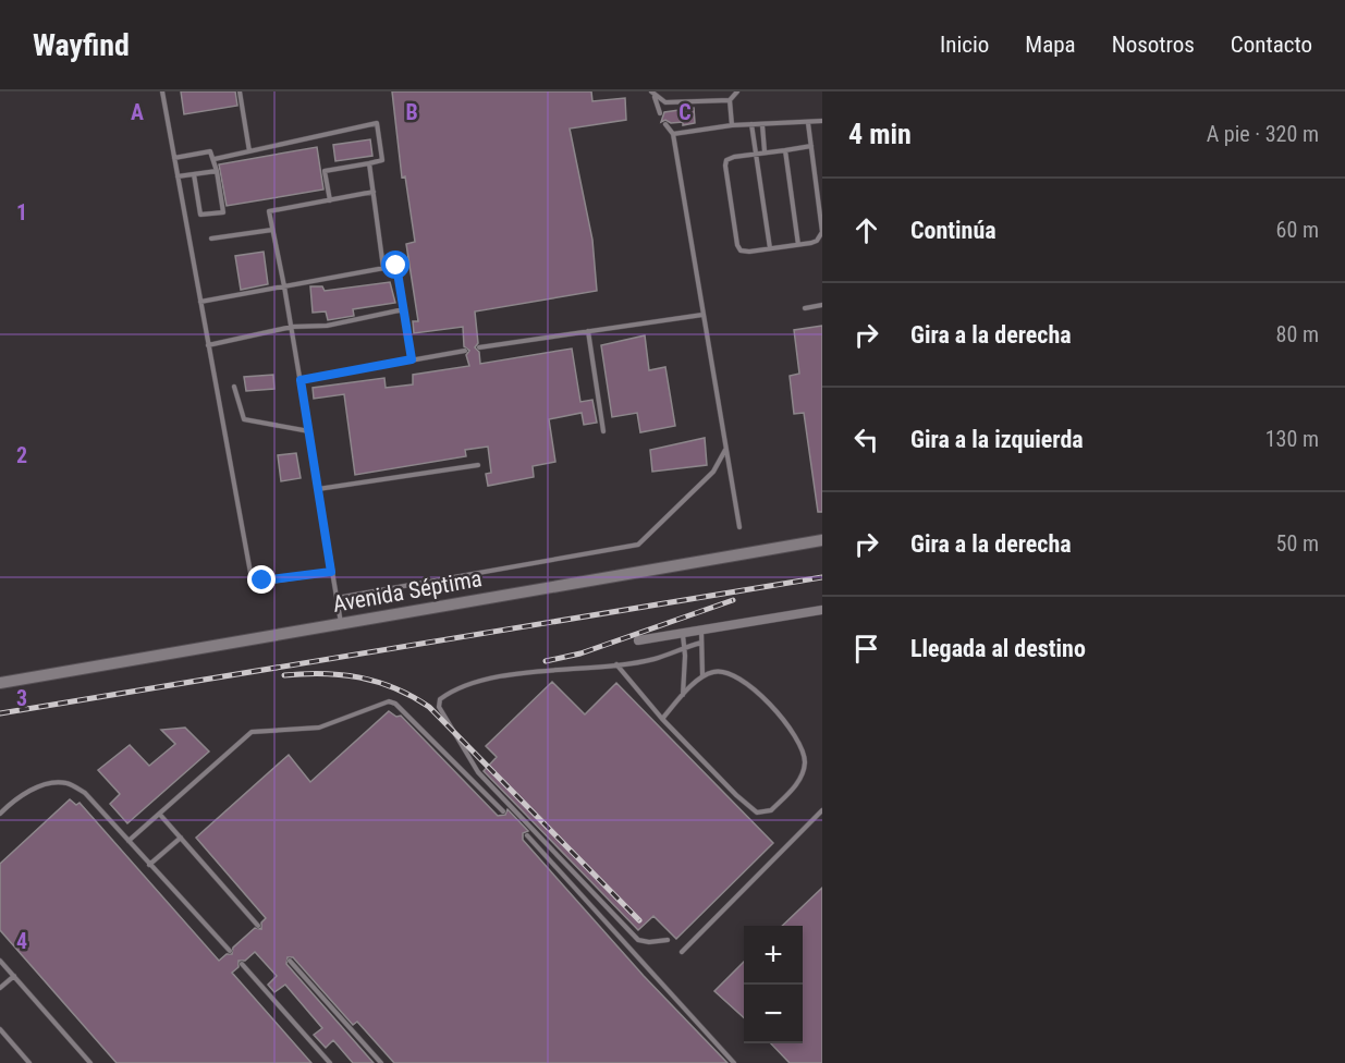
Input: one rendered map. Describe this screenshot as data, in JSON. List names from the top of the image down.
{
  "streets": {
    "street": ["Avenida Séptima"]
  },
  "page": {
    "header": "Wayfind",
    "nav": [
      "Inicio",
      "Mapa",
      "Nosotros",
      "Contacto"
    ],
    "heading": ["4 min", "A pie · 320 m"],
    "list": [
      ["Continúa", "60 m"],
      ["Gira a la derecha", "80 m"],
      ["Gira a la izquierda", "130 m"],
      ["Gira a la derecha", "50 m"],
      "Llegada al destino"
    ],
    "map_buttons": ["+", "−"]
  },
  "grid": {
    "columns": ["A", "B", "C"],
    "rows": [
      "1",
      "2",
      "3",
      "4"
    ]
  }
}
